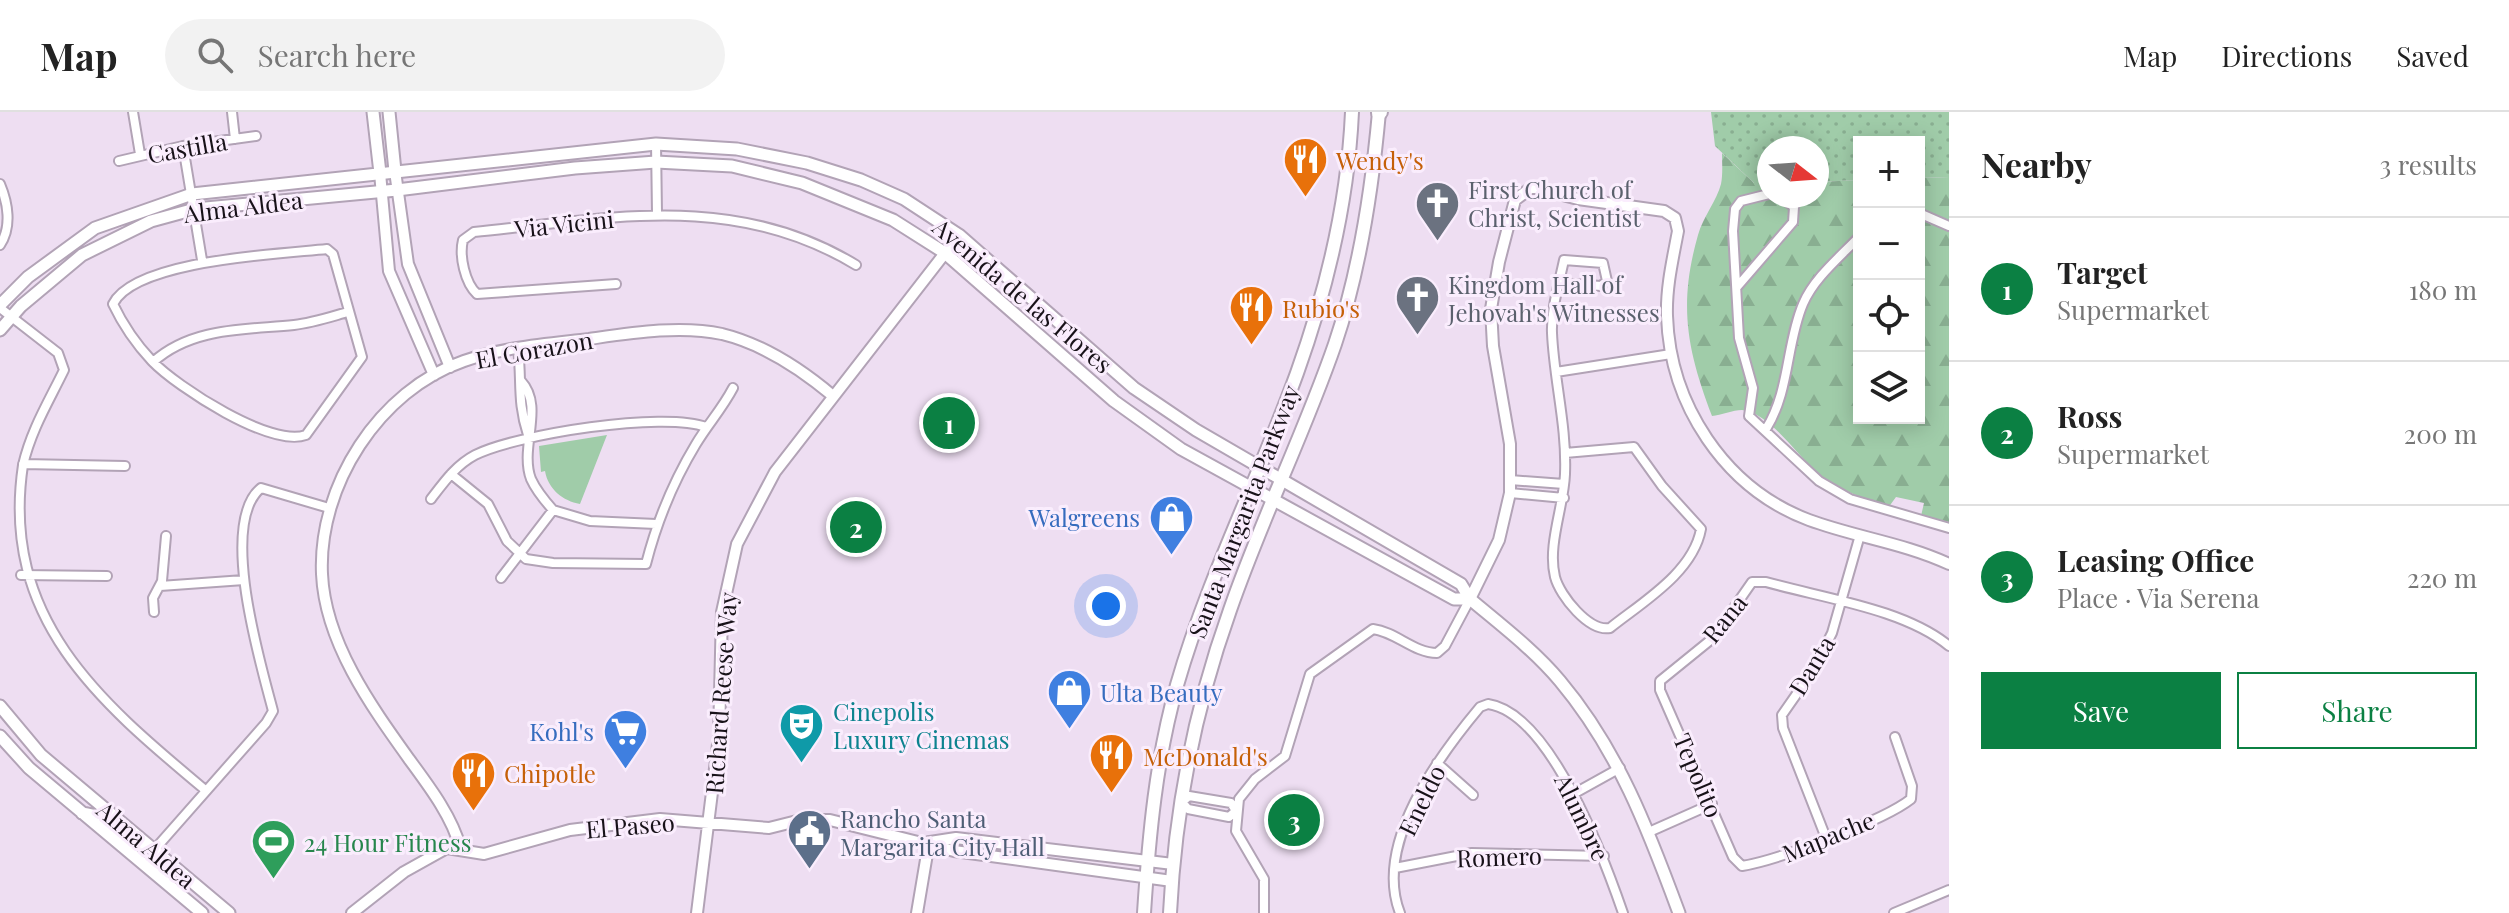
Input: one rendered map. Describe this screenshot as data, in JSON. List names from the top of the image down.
{
  "streets": {
    "main road": ["Alma Aldea", "Avenida de las Flores", "Santa Margarita Parkway"],
    "street": [
      "Castilla",
      "Via Vicini",
      "El Corazon",
      "Rana",
      "Danta",
      "Richard Reese Way",
      "Tepolito",
      "Eneldo",
      "Alumbre",
      "El Paseo",
      "Mapache",
      "Romero"
    ]
  },
  "crossings": [
    ["Alma Aldea", "Avenida de las Flores"],
    ["Avenida de las Flores", "Santa Margarita Parkway"],
    ["Avenida de las Flores", "Richard Reese Way"],
    ["El Corazon", "Richard Reese Way"],
    ["El Corazon", "El Paseo"],
    ["Santa Margarita Parkway", "El Paseo"],
    ["Rana", "Danta"],
    ["Rana", "Tepolito"],
    ["Danta", "Mapache"],
    ["Richard Reese Way", "El Paseo"],
    ["Tepolito", "Mapache"],
    ["Eneldo", "Alumbre"],
    ["Eneldo", "Romero"],
    ["Alumbre", "Romero"]
  ],
  "places": {
    "restaurant": [
      "Wendy's",
      "Rubio's",
      "McDonald's",
      "Chipotle"
    ],
    "church": ["First Church of Christ, Scientist", "Kingdom Hall of Jehovah's Witnesses"],
    "shop": ["Walgreens", "Ulta Beauty"],
    "theatre": ["Cinepolis Luxury Cinemas"],
    "supermarket": ["Kohl's"],
    "public building": ["Rancho Santa Margarita City Hall"],
    "sports": ["24 Hour Fitness"]
  },
  "north": "right",
  "page": {
    "header": "Map",
    "search": "Search here",
    "nav": ["Map", "Directions", "Saved"],
    "heading": ["Nearby", "3 results"],
    "map_buttons": ["+", "−"],
    "list": [
      {
        "mark": "1",
        "name": "Target",
        "note": "Supermarket",
        "value": "180 m"
      },
      {
        "mark": "2",
        "name": "Ross",
        "note": "Supermarket",
        "value": "200 m"
      },
      {
        "mark": "3",
        "name": "Leasing Office",
        "note": "Place · Via Serena",
        "value": "220 m"
      }
    ],
    "pins": ["1", "2", "3"],
    "buttons": ["Save", "Share"]
  }
}
